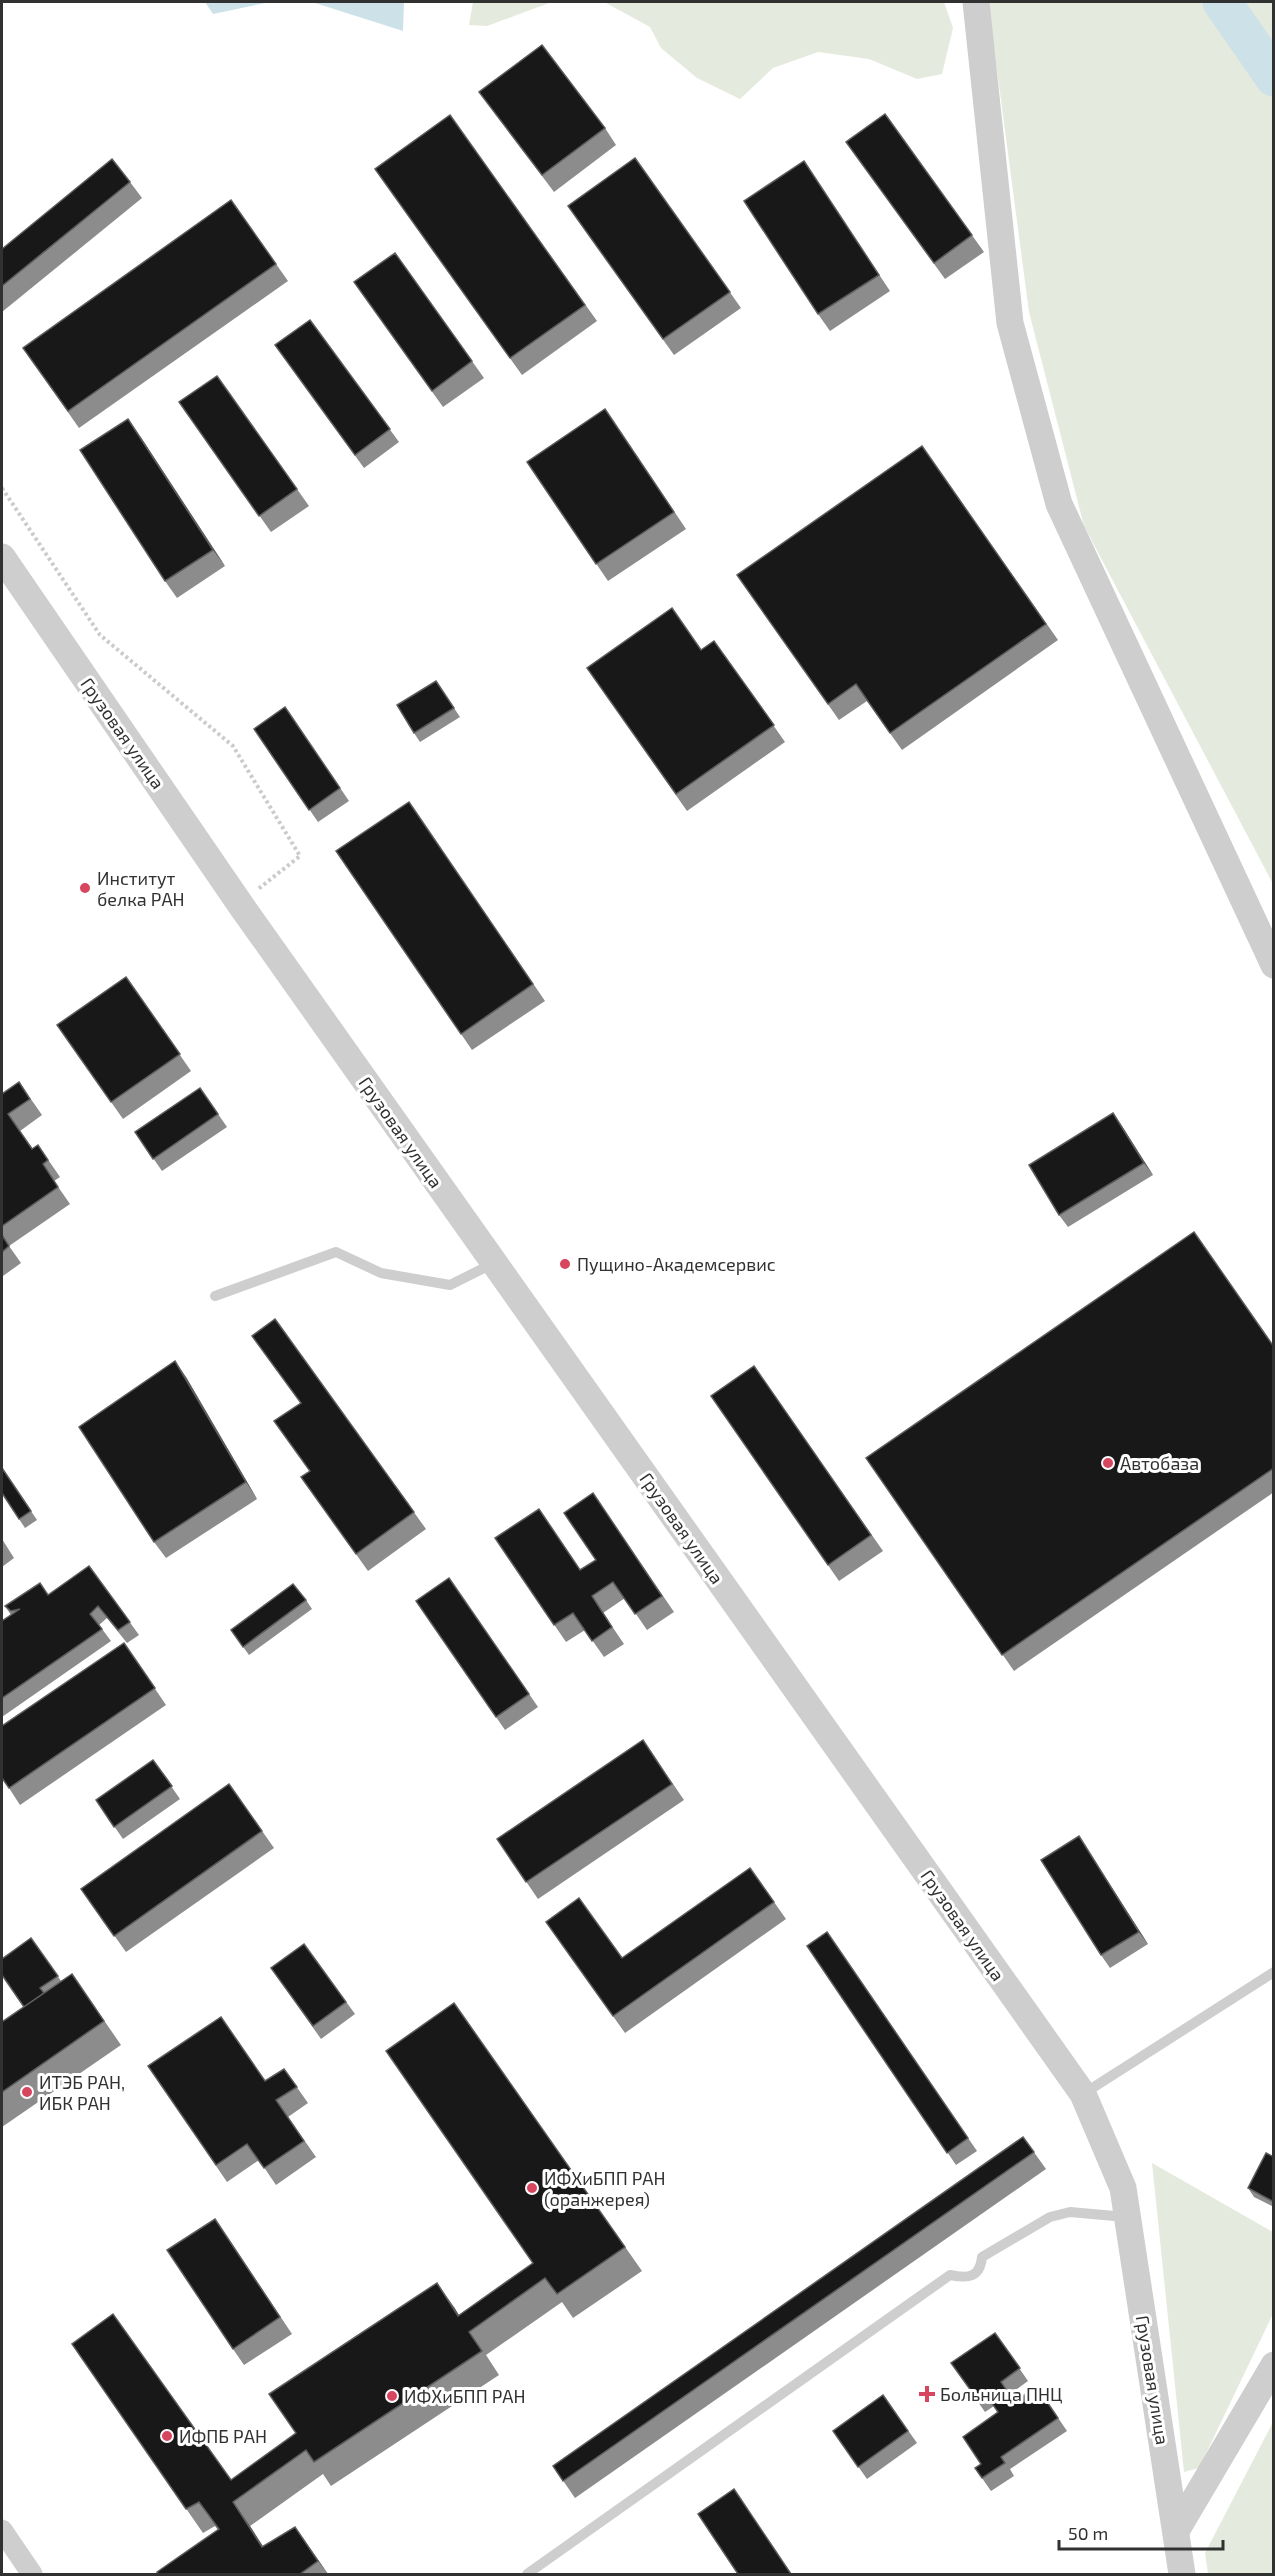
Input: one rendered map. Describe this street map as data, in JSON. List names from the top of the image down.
{
  "streets": {
    "street": ["Грузовая улица"]
  },
  "places": {
    "other": [
      "Институт белка РАН",
      "Пущино-Академсервис",
      "Автобаза",
      "ИТЭБ РАН, ИБК РАН",
      "ИФХиБПП РАН (оранжерея)",
      "ИФХиБПП РАН",
      "ИФПБ РАН"
    ],
    "health": ["Больница ПНЦ"]
  },
  "scale_bar": "50 m"
}
